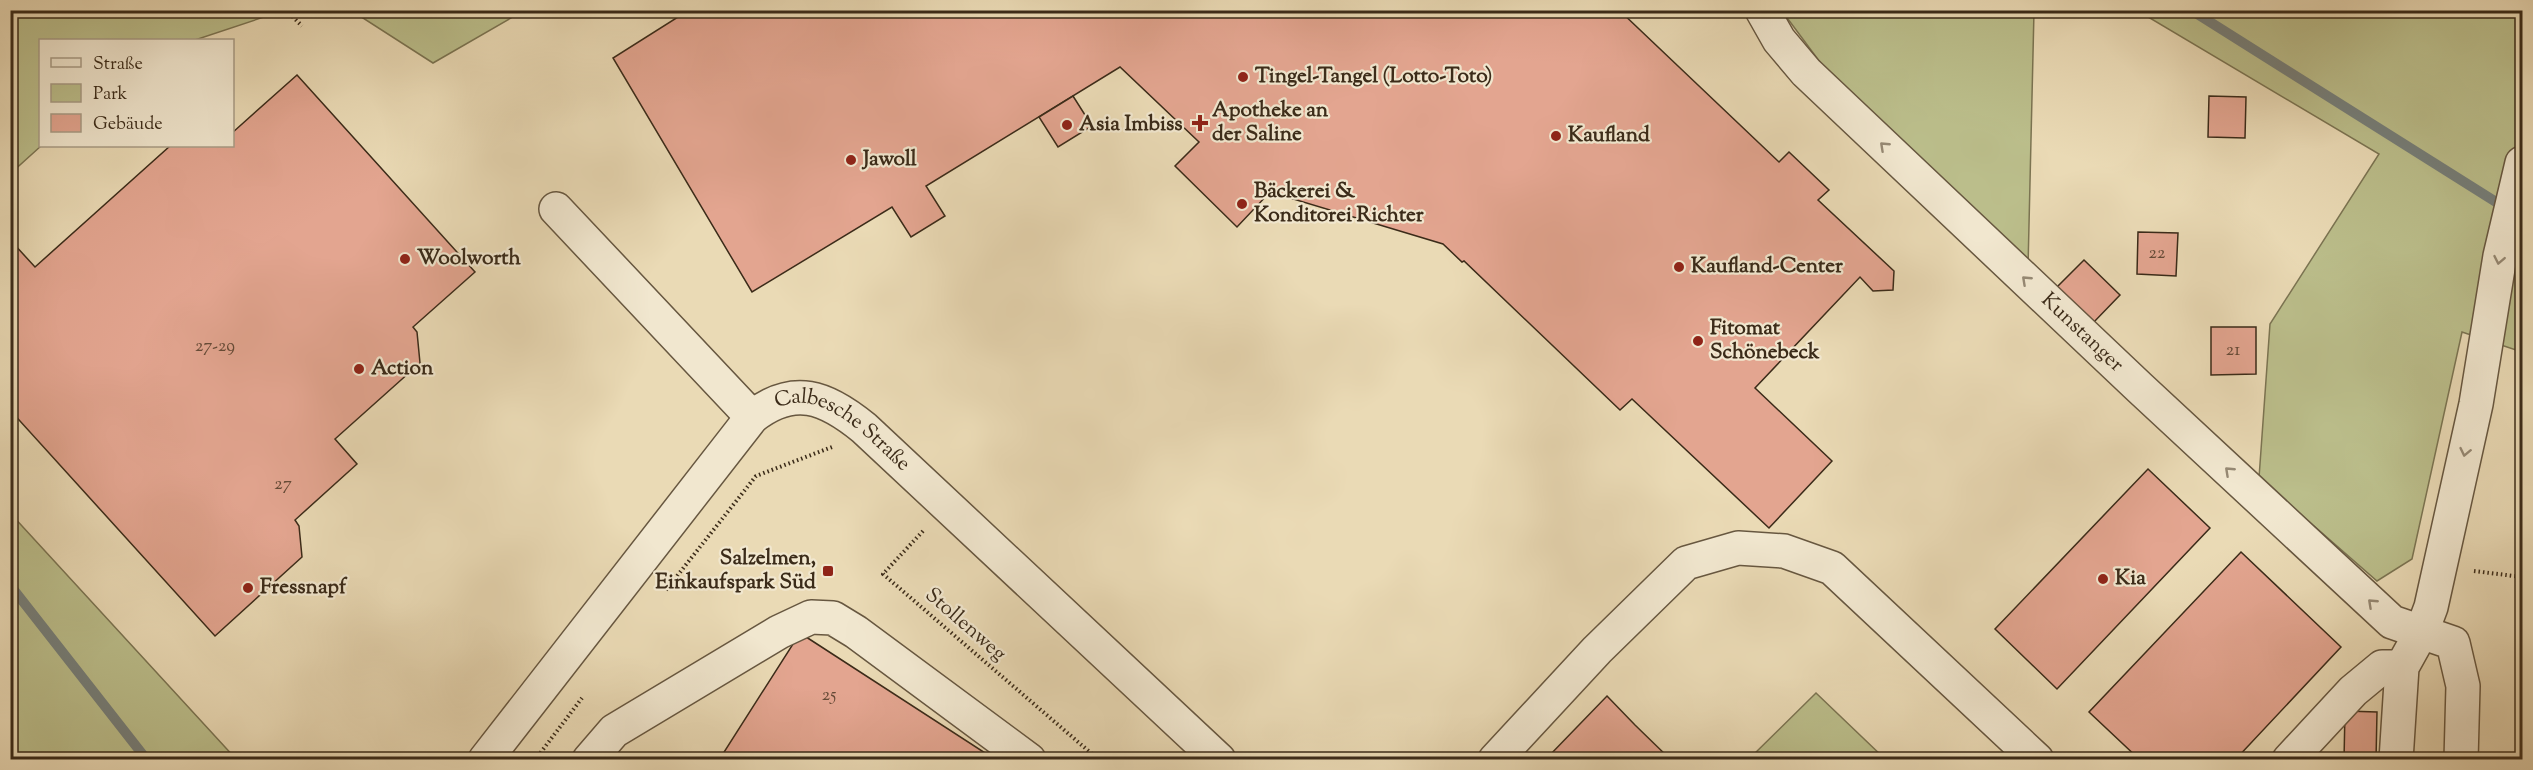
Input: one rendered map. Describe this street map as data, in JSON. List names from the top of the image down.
{
  "streets": {
    "street": ["Kunstanger", "Calbesche Straße"],
    "path": ["Stollenweg"]
  },
  "crossings": [
    ["Calbesche Straße", "Stollenweg"]
  ],
  "one_way": ["Kunstanger"],
  "places": {
    "other": [
      "Tingel-Tangel (Lotto-Toto)",
      "Asia Imbiss",
      "Kaufland",
      "Jawoll",
      "Bäckerei & Konditorei Richter",
      "Woolworth",
      "Kaufland-Center",
      "Fitomat Schönebeck",
      "Action",
      "Kia",
      "Fressnapf"
    ],
    "health": ["Apotheke an der Saline"],
    "transit": ["Salzelmen, Einkaufspark Süd"]
  },
  "house_numbers": [
    "22",
    "27-29",
    "21",
    "27",
    "25"
  ],
  "legend": ["Straße", "Park", "Gebäude"]
}
